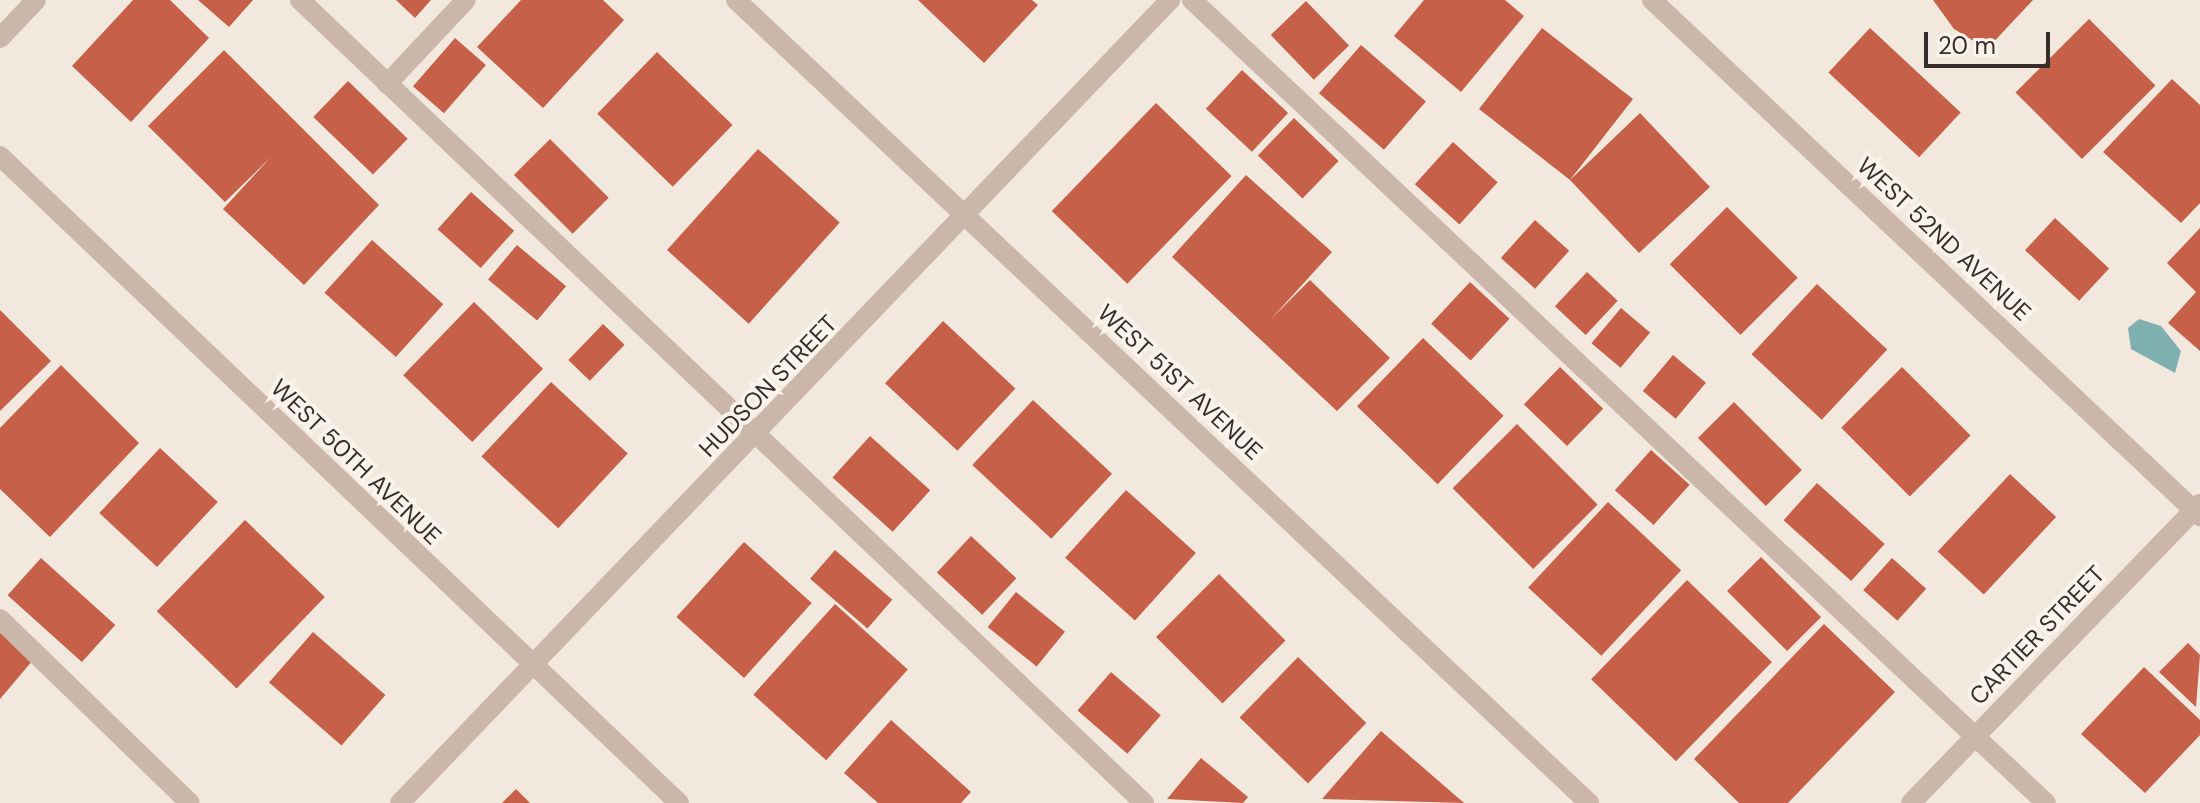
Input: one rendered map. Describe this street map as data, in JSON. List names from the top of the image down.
{
  "streets": {
    "street": [
      "WEST 52ND AVENUE",
      "WEST 51ST AVENUE",
      "HUDSON STREET",
      "WEST 50TH AVENUE",
      "CARTIER STREET"
    ]
  },
  "crossings": [
    ["WEST 52ND AVENUE", "CARTIER STREET"],
    ["WEST 51ST AVENUE", "HUDSON STREET"],
    ["HUDSON STREET", "WEST 50TH AVENUE"]
  ],
  "scale_bar": "20 m"
}
